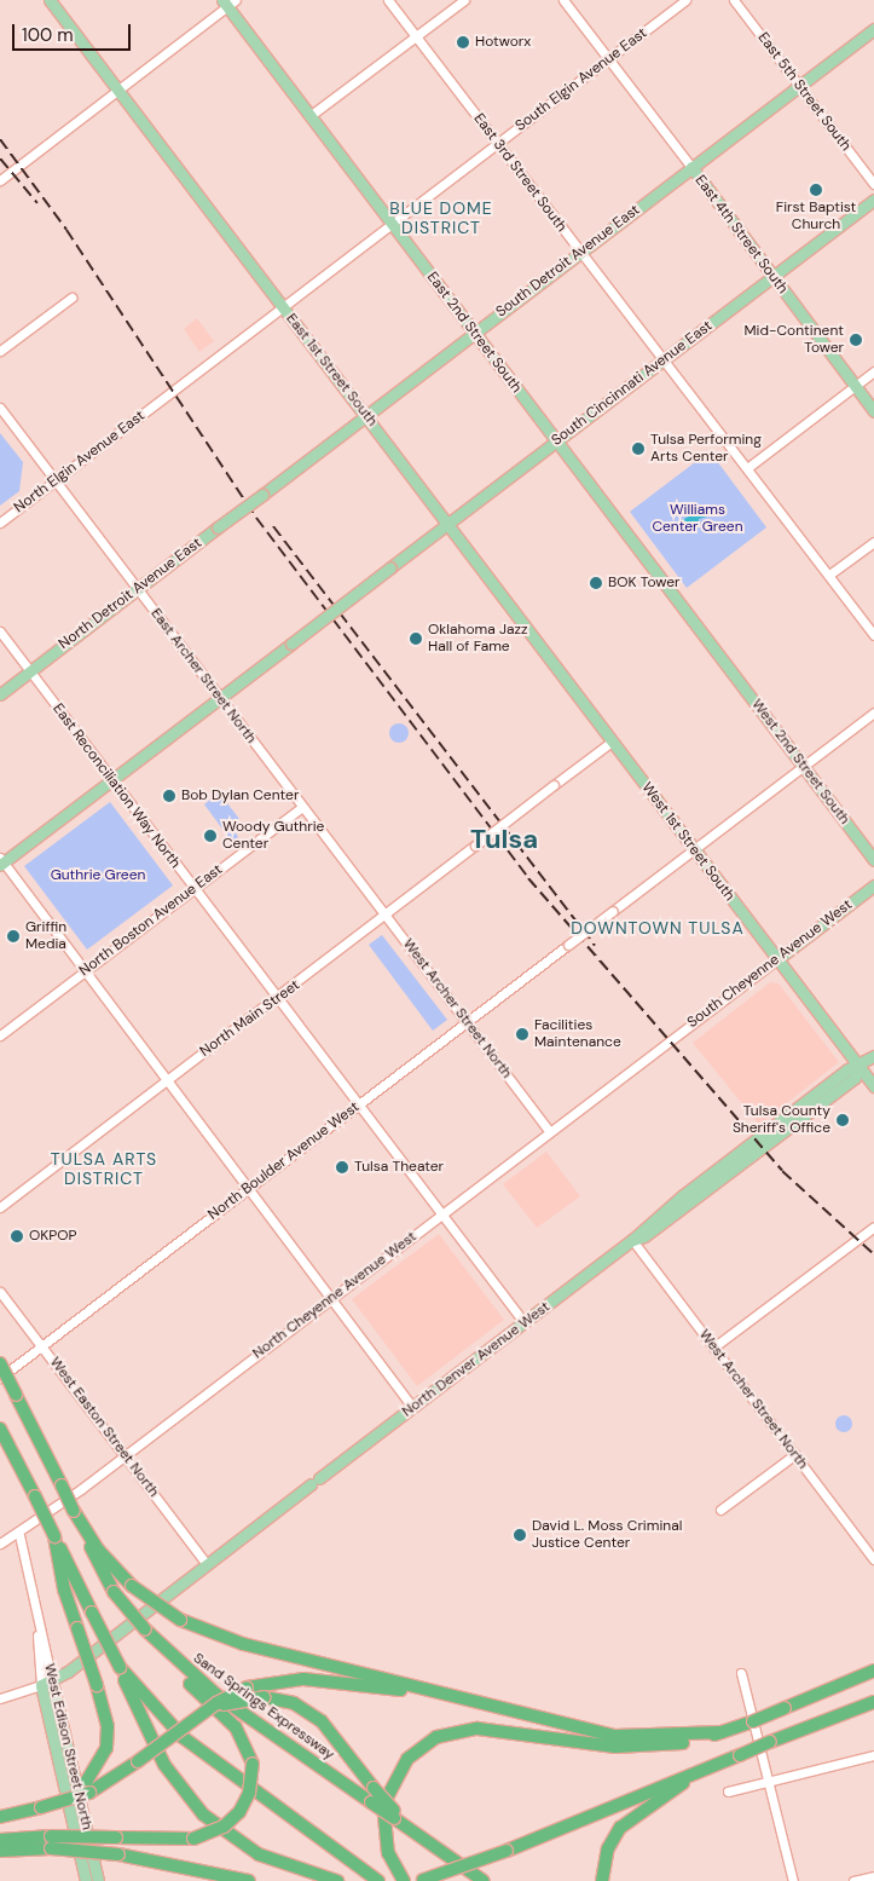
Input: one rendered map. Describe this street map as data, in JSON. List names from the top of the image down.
{
  "streets": {
    "highway": ["Sand Springs Expressway"],
    "main road": [
      "East 4th Street South",
      "South Detroit Avenue East",
      "East 2nd Street South",
      "East 1st Street South",
      "South Cincinnati Avenue East",
      "North Detroit Avenue East",
      "West 2nd Street South",
      "West 1st Street South",
      "South Cheyenne Avenue West",
      "North Denver Avenue West",
      "West Edison Street North"
    ],
    "street": [
      "South Elgin Avenue East",
      "East 5th Street South",
      "East 3rd Street South",
      "North Elgin Avenue East",
      "East Archer Street North",
      "East Reconciliation Way North",
      "North Boston Avenue East",
      "West Archer Street North",
      "North Main Street",
      "North Boulder Avenue West",
      "North Cheyenne Avenue West",
      "West Easton Street North"
    ]
  },
  "crossings": [
    ["South Elgin Avenue East", "East 3rd Street South"],
    ["South Elgin Avenue East", "East 4th Street South"],
    ["South Elgin Avenue East", "East 2nd Street South"],
    ["South Elgin Avenue East", "East 1st Street South"],
    ["South Elgin Avenue East", "North Elgin Avenue East"],
    ["East 5th Street South", "South Detroit Avenue East"],
    ["East 3rd Street South", "South Detroit Avenue East"],
    ["East 3rd Street South", "South Cincinnati Avenue East"],
    ["East 4th Street South", "South Detroit Avenue East"],
    ["East 4th Street South", "South Cincinnati Avenue East"],
    ["South Detroit Avenue East", "East 2nd Street South"],
    ["South Detroit Avenue East", "East 1st Street South"],
    ["South Detroit Avenue East", "North Detroit Avenue East"],
    ["East 2nd Street South", "South Cincinnati Avenue East"],
    ["East 2nd Street South", "West 2nd Street South"],
    ["East 1st Street South", "South Cincinnati Avenue East"],
    ["East 1st Street South", "West 1st Street South"],
    ["East 1st Street South", "North Main Street"],
    ["South Cincinnati Avenue East", "East Archer Street North"],
    ["South Cincinnati Avenue East", "East Reconciliation Way North"],
    ["North Elgin Avenue East", "East Archer Street North"],
    ["North Detroit Avenue East", "East Archer Street North"],
    ["North Detroit Avenue East", "East Reconciliation Way North"],
    ["East Archer Street North", "North Boston Avenue East"],
    ["East Archer Street North", "West Archer Street North"],
    ["East Archer Street North", "North Main Street"],
    ["West 2nd Street South", "North Boulder Avenue West"],
    ["East Reconciliation Way North", "North Boston Avenue East"],
    ["East Reconciliation Way North", "North Main Street"],
    ["East Reconciliation Way North", "North Boulder Avenue West"],
    ["East Reconciliation Way North", "North Cheyenne Avenue West"],
    ["East Reconciliation Way North", "North Denver Avenue West"],
    ["West 1st Street South", "South Cheyenne Avenue West"],
    ["West 1st Street South", "North Main Street"],
    ["West 1st Street South", "North Boulder Avenue West"],
    ["West 1st Street South", "North Denver Avenue West"],
    ["South Cheyenne Avenue West", "North Cheyenne Avenue West"],
    ["West Archer Street North", "North Main Street"],
    ["West Archer Street North", "North Boulder Avenue West"],
    ["West Archer Street North", "North Cheyenne Avenue West"],
    ["West Archer Street North", "North Denver Avenue West"],
    ["North Boulder Avenue West", "West Easton Street North"],
    ["North Cheyenne Avenue West", "West Easton Street North"],
    ["North Cheyenne Avenue West", "West Edison Street North"],
    ["North Denver Avenue West", "West Easton Street North"],
    ["North Denver Avenue West", "West Edison Street North"]
  ],
  "districts": [
    "BLUE DOME DISTRICT",
    "Tulsa",
    "DOWNTOWN TULSA",
    "TULSA ARTS DISTRICT"
  ],
  "parks": ["Williams Center Green", "Guthrie Green"],
  "places": [
    "Hotworx",
    "First Baptist Church",
    "Mid-Continent Tower",
    "Tulsa Performing Arts Center",
    "BOK Tower",
    "Oklahoma Jazz Hall of Fame",
    "Bob Dylan Center",
    "Woody Guthrie Center",
    "Griffin Media",
    "Facilities Maintenance",
    "Tulsa County Sheriff's Office",
    "Tulsa Theater",
    "OKPOP",
    "David L. Moss Criminal Justice Center"
  ],
  "scale_bar": "100 m"
}
